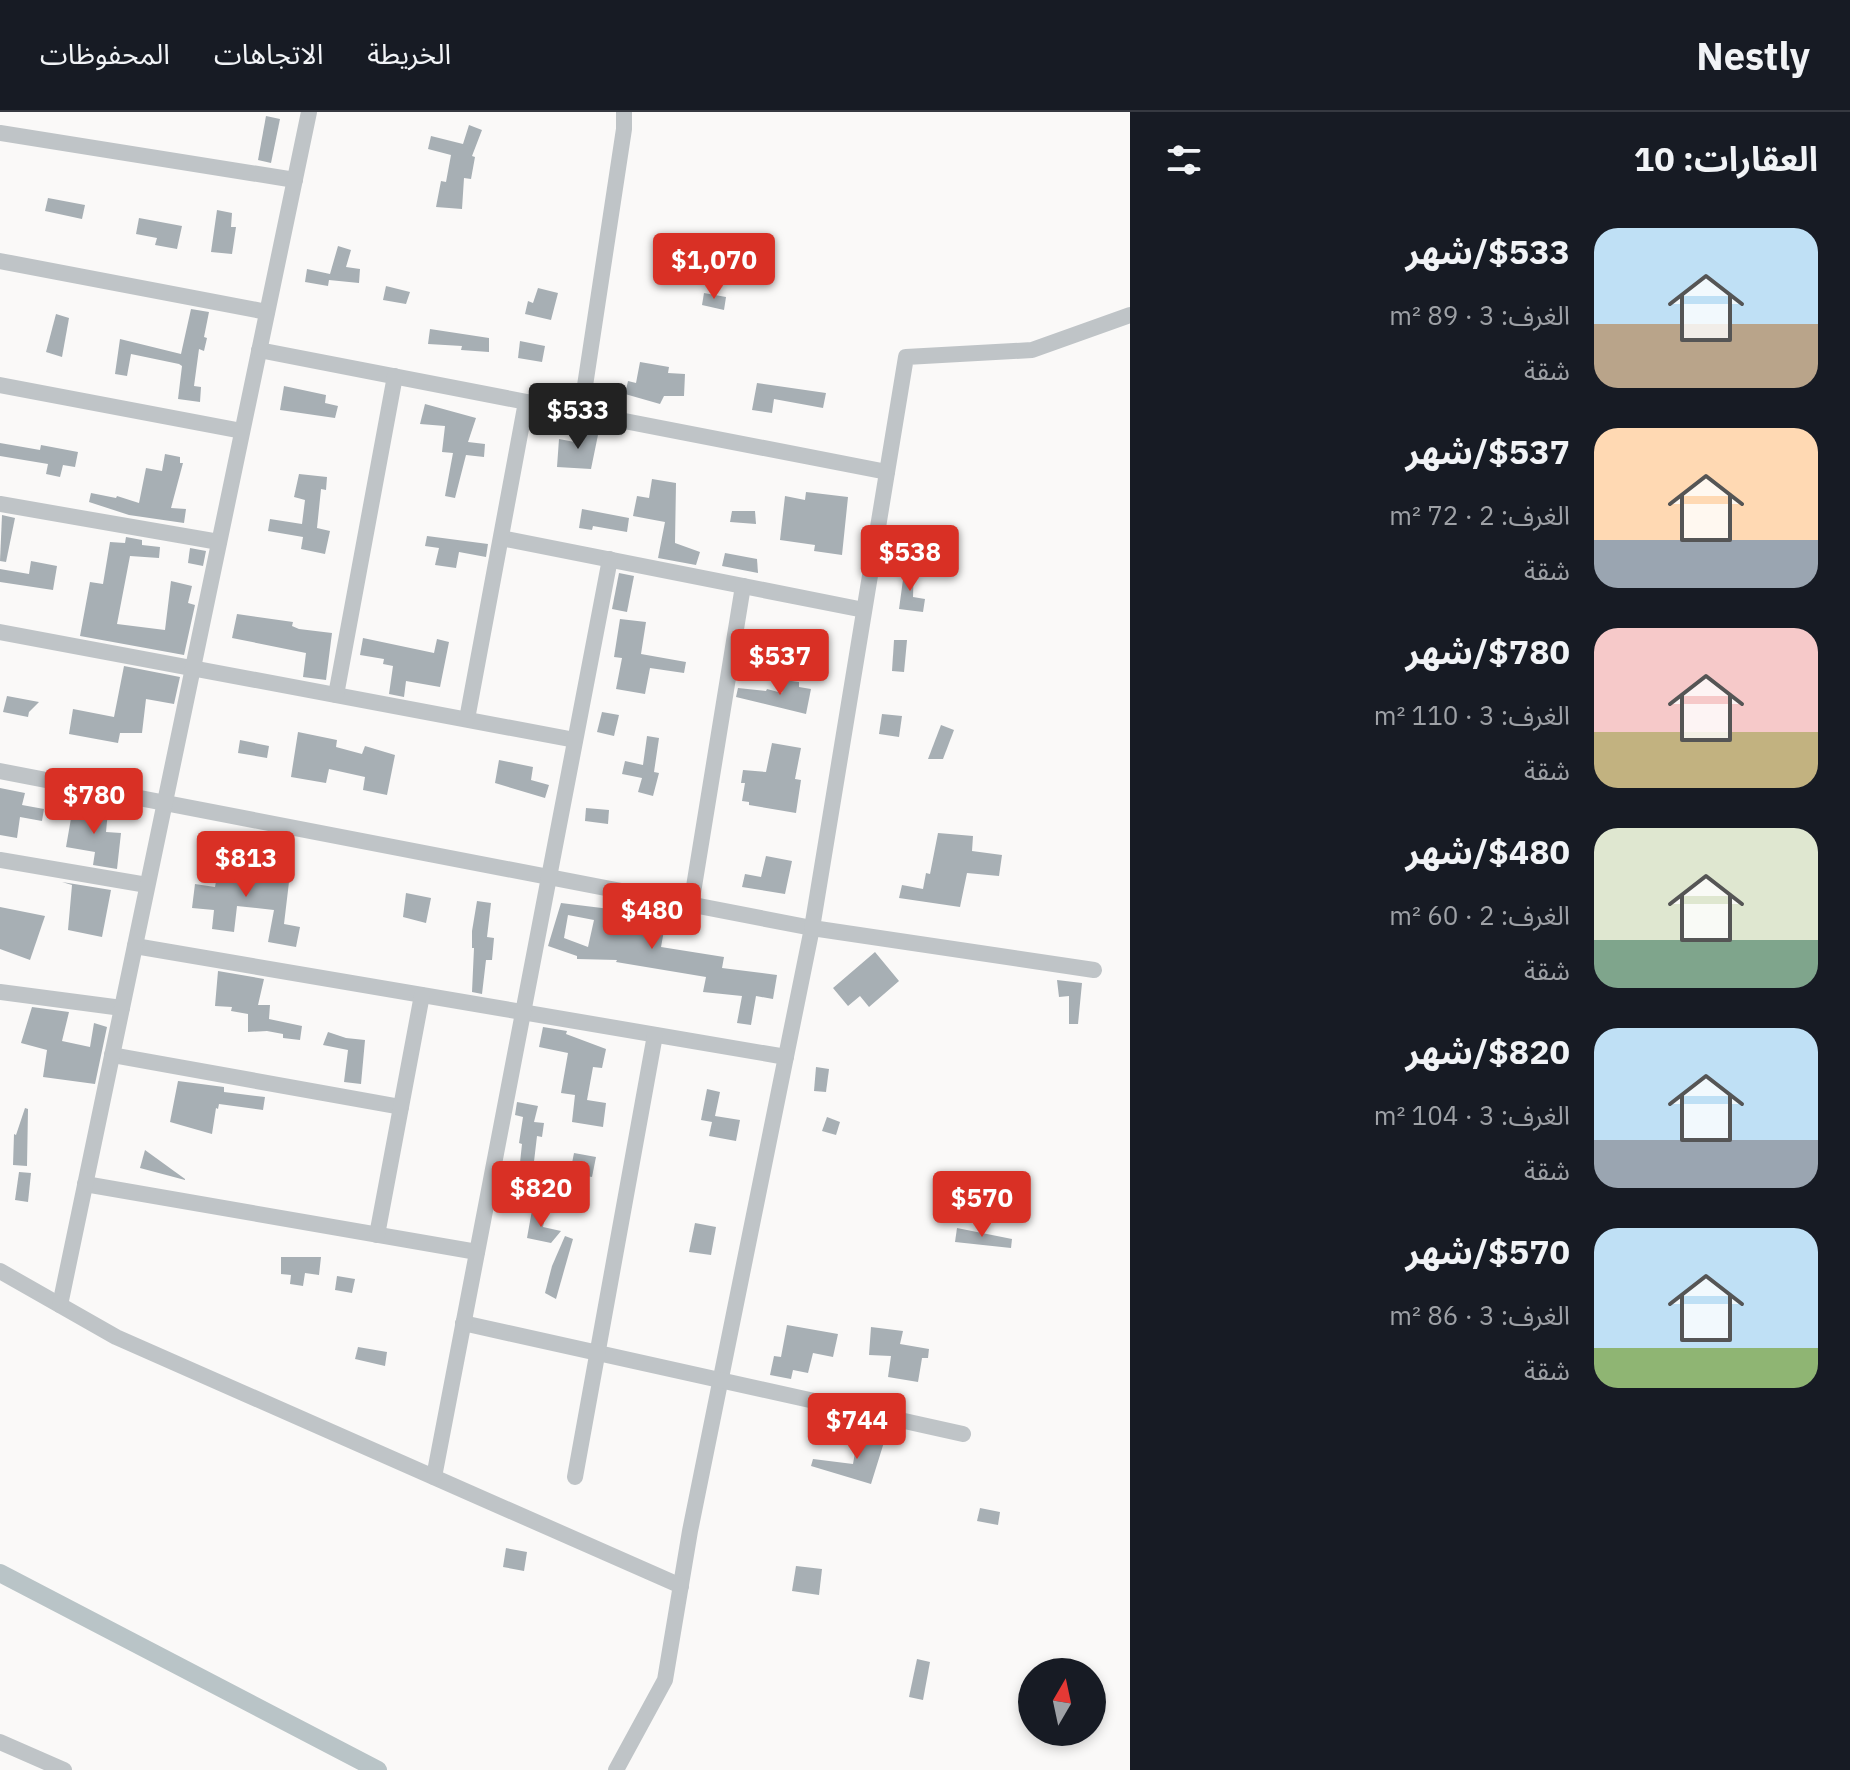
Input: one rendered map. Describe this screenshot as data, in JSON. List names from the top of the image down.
{
  "north": "top",
  "page": {
    "header": "Nestly",
    "nav": ["الخريطة", "الاتجاهات", "المحفوظات"],
    "heading": "العقارات: 10",
    "list": [
      {
        "name": "$533/شهر",
        "note": "الغرف: 3 · 89 m² · شقة"
      },
      {
        "name": "$537/شهر",
        "note": "الغرف: 2 · 72 m² · شقة"
      },
      {
        "name": "$780/شهر",
        "note": "الغرف: 3 · 110 m² · شقة"
      },
      {
        "name": "$480/شهر",
        "note": "الغرف: 2 · 60 m² · شقة"
      },
      {
        "name": "$820/شهر",
        "note": "الغرف: 3 · 104 m² · شقة"
      },
      {
        "name": "$570/شهر",
        "note": "الغرف: 3 · 86 m² · شقة"
      }
    ],
    "price": [
      "$1,070",
      "$533",
      "$538",
      "$537",
      "$780",
      "$813",
      "$480",
      "$820",
      "$570",
      "$744"
    ]
  }
}
